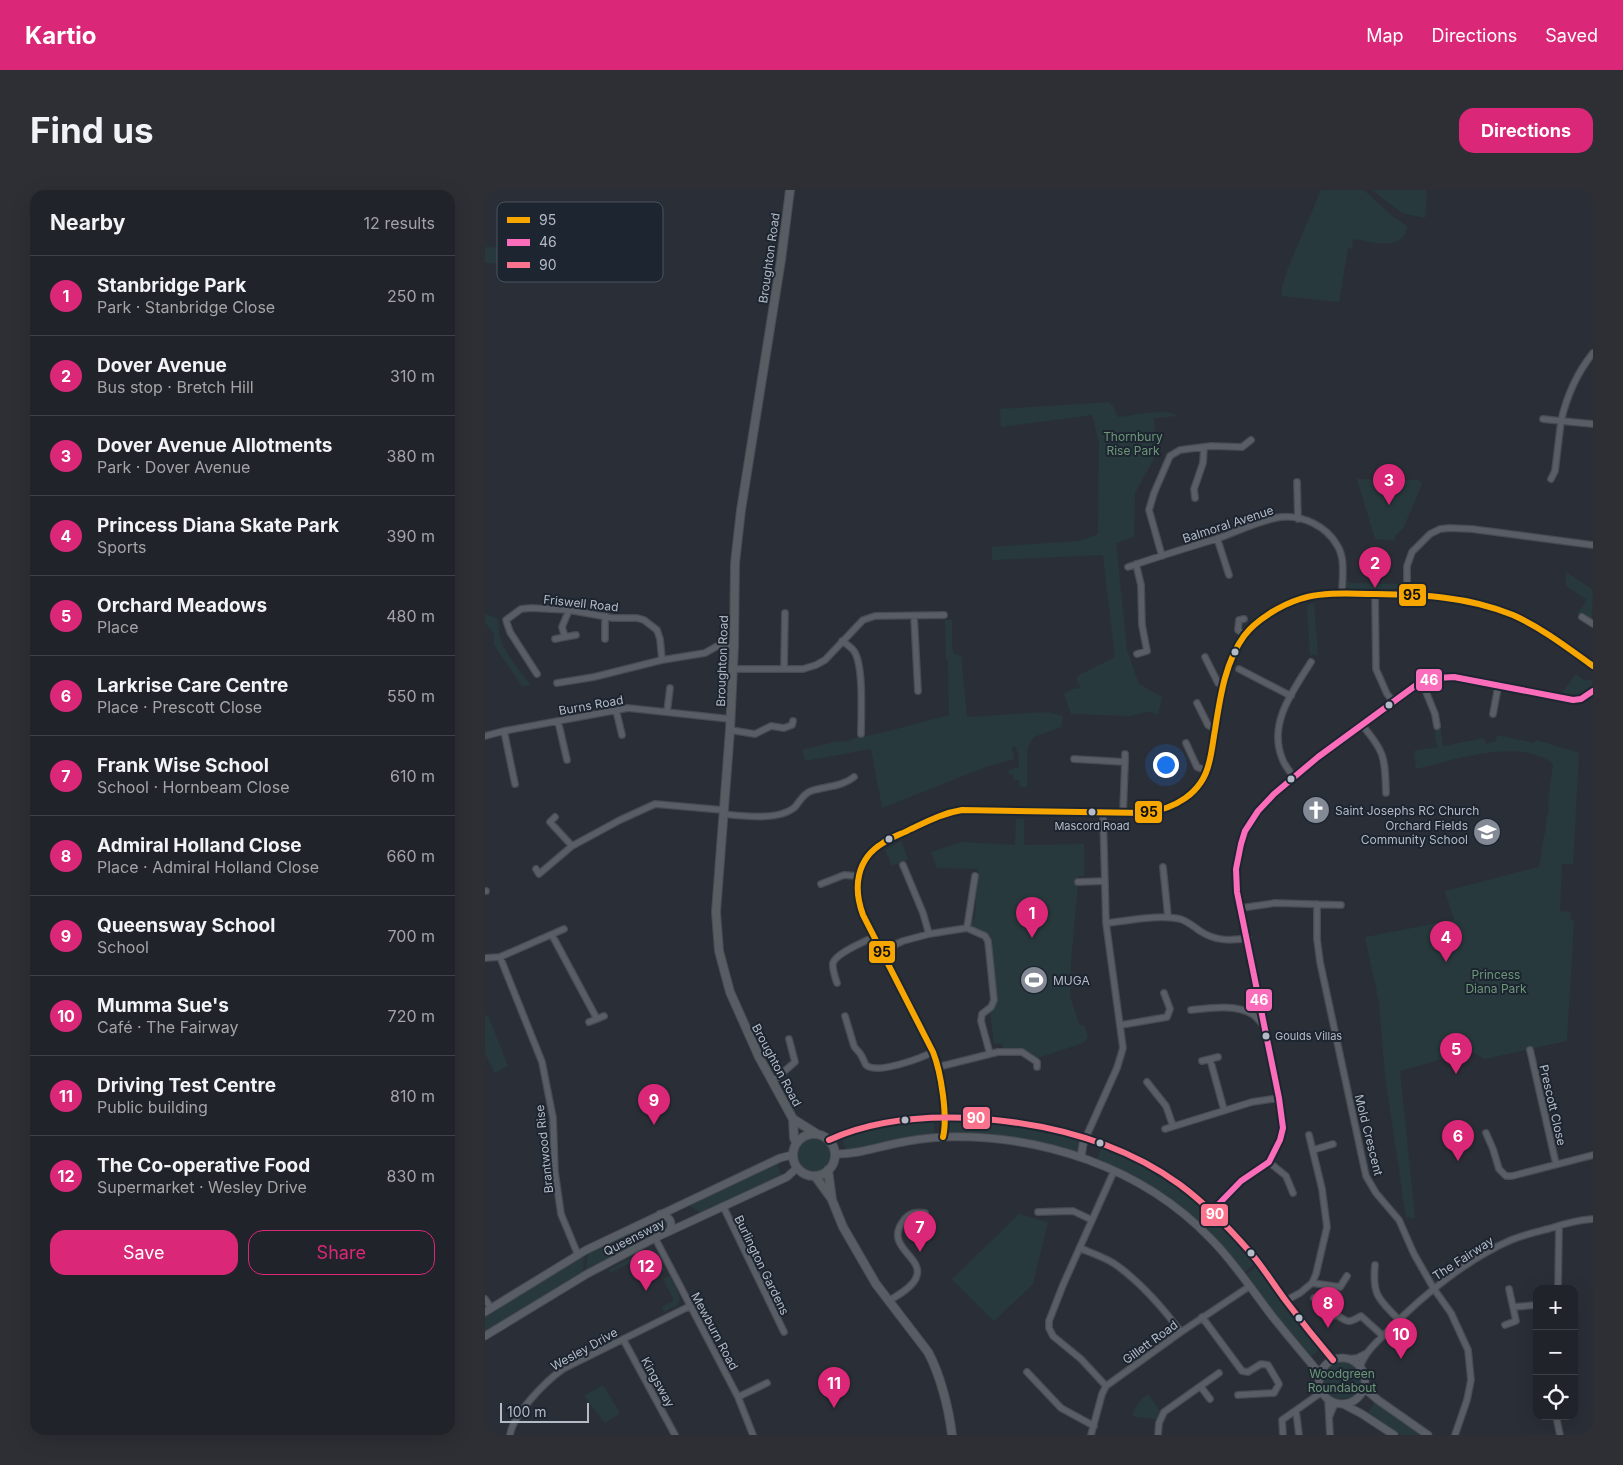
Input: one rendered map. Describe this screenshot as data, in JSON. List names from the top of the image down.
{
  "streets": {
    "main road": ["Broughton Road"],
    "street": [
      "Balmoral Avenue",
      "Friswell Road",
      "Burns Road",
      "Prescott Close",
      "Mold Crescent",
      "Brantwood Rise",
      "Queensway",
      "The Fairway",
      "Burlington Gardens",
      "Mewburn Road",
      "Gillett Road",
      "Wesley Drive",
      "Kingsway"
    ]
  },
  "crossings": [
    ["Broughton Road", "Burns Road"],
    ["Mold Crescent", "The Fairway"],
    ["Brantwood Rise", "Queensway"],
    ["Queensway", "Burlington Gardens"],
    ["Queensway", "Mewburn Road"],
    ["Mewburn Road", "Wesley Drive"],
    ["Wesley Drive", "Kingsway"]
  ],
  "parks": ["Thornbury Rise Park", "Princess Diana Park", "Woodgreen Roundabout"],
  "places": {
    "church": ["Saint Josephs RC Church"],
    "other": ["Mascord Road", "Goulds Villas"],
    "school or university": ["Orchard Fields Community School"],
    "sports": ["MUGA"]
  },
  "lines": ["transit line 95", "transit line 46", "transit line 90"],
  "legend": ["95", "46", "90"],
  "scale_bar": "100 m",
  "page": {
    "header": "Kartio",
    "nav": ["Map", "Directions", "Saved"],
    "buttons": [
      "Directions",
      ["Save", "Share"]
    ],
    "title": "Find us",
    "heading": ["Nearby", "12 results"],
    "list": [
      {
        "mark": "1",
        "name": "Stanbridge Park",
        "note": "Park · Stanbridge Close",
        "value": "250 m"
      },
      {
        "mark": "2",
        "name": "Dover Avenue",
        "note": "Bus stop · Bretch Hill",
        "value": "310 m"
      },
      {
        "mark": "3",
        "name": "Dover Avenue Allotments",
        "note": "Park · Dover Avenue",
        "value": "380 m"
      },
      {
        "mark": "4",
        "name": "Princess Diana Skate Park",
        "note": "Sports",
        "value": "390 m"
      },
      {
        "mark": "5",
        "name": "Orchard Meadows",
        "note": "Place",
        "value": "480 m"
      },
      {
        "mark": "6",
        "name": "Larkrise Care Centre",
        "note": "Place · Prescott Close",
        "value": "550 m"
      },
      {
        "mark": "7",
        "name": "Frank Wise School",
        "note": "School · Hornbeam Close",
        "value": "610 m"
      },
      {
        "mark": "8",
        "name": "Admiral Holland Close",
        "note": "Place · Admiral Holland Close",
        "value": "660 m"
      },
      {
        "mark": "9",
        "name": "Queensway School",
        "note": "School",
        "value": "700 m"
      },
      {
        "mark": "10",
        "name": "Mumma Sue's",
        "note": "Café · The Fairway",
        "value": "720 m"
      },
      {
        "mark": "11",
        "name": "Driving Test Centre",
        "note": "Public building",
        "value": "810 m"
      },
      {
        "mark": "12",
        "name": "The Co-operative Food",
        "note": "Supermarket · Wesley Drive",
        "value": "830 m"
      }
    ],
    "pins": [
      "3",
      "2",
      "1",
      "4",
      "5",
      "9",
      "6",
      "7",
      "12",
      "8",
      "10",
      "11"
    ],
    "map_buttons": ["+", "−"],
    "scale": "100 m"
  }
}
